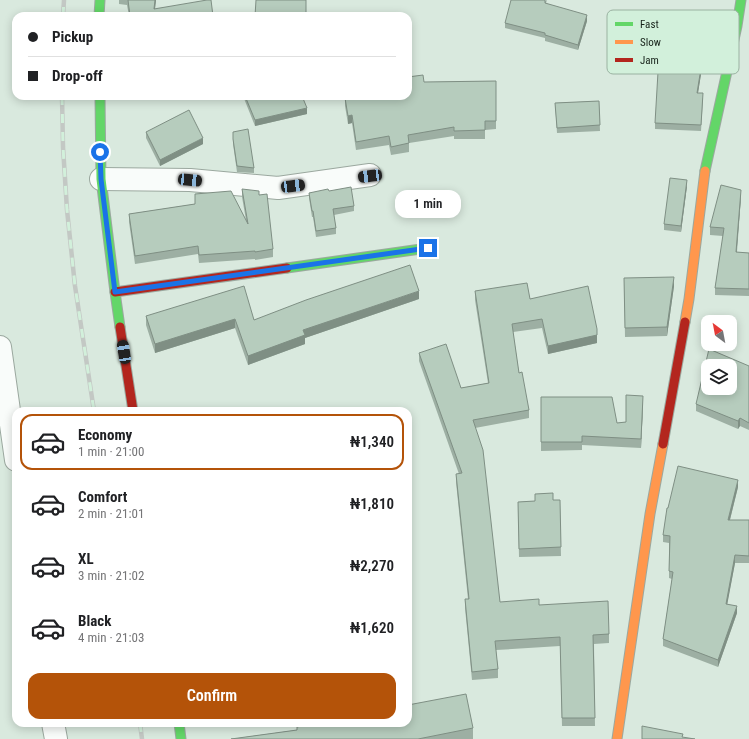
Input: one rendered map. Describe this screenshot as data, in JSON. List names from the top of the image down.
{
  "legend": ["Fast", "Slow", "Jam"],
  "north": "top left",
  "page": {
    "banner": ["Pickup", "Drop-off"],
    "bubble": "1 min",
    "list": [
      {
        "name": "Economy",
        "note": "1 min · 21:00",
        "value": "₦1,340"
      },
      {
        "name": "Comfort",
        "note": "2 min · 21:01",
        "value": "₦1,810"
      },
      {
        "name": "XL",
        "note": "3 min · 21:02",
        "value": "₦2,270"
      },
      {
        "name": "Black",
        "note": "4 min · 21:03",
        "value": "₦1,620"
      }
    ],
    "buttons": "Confirm"
  }
}
